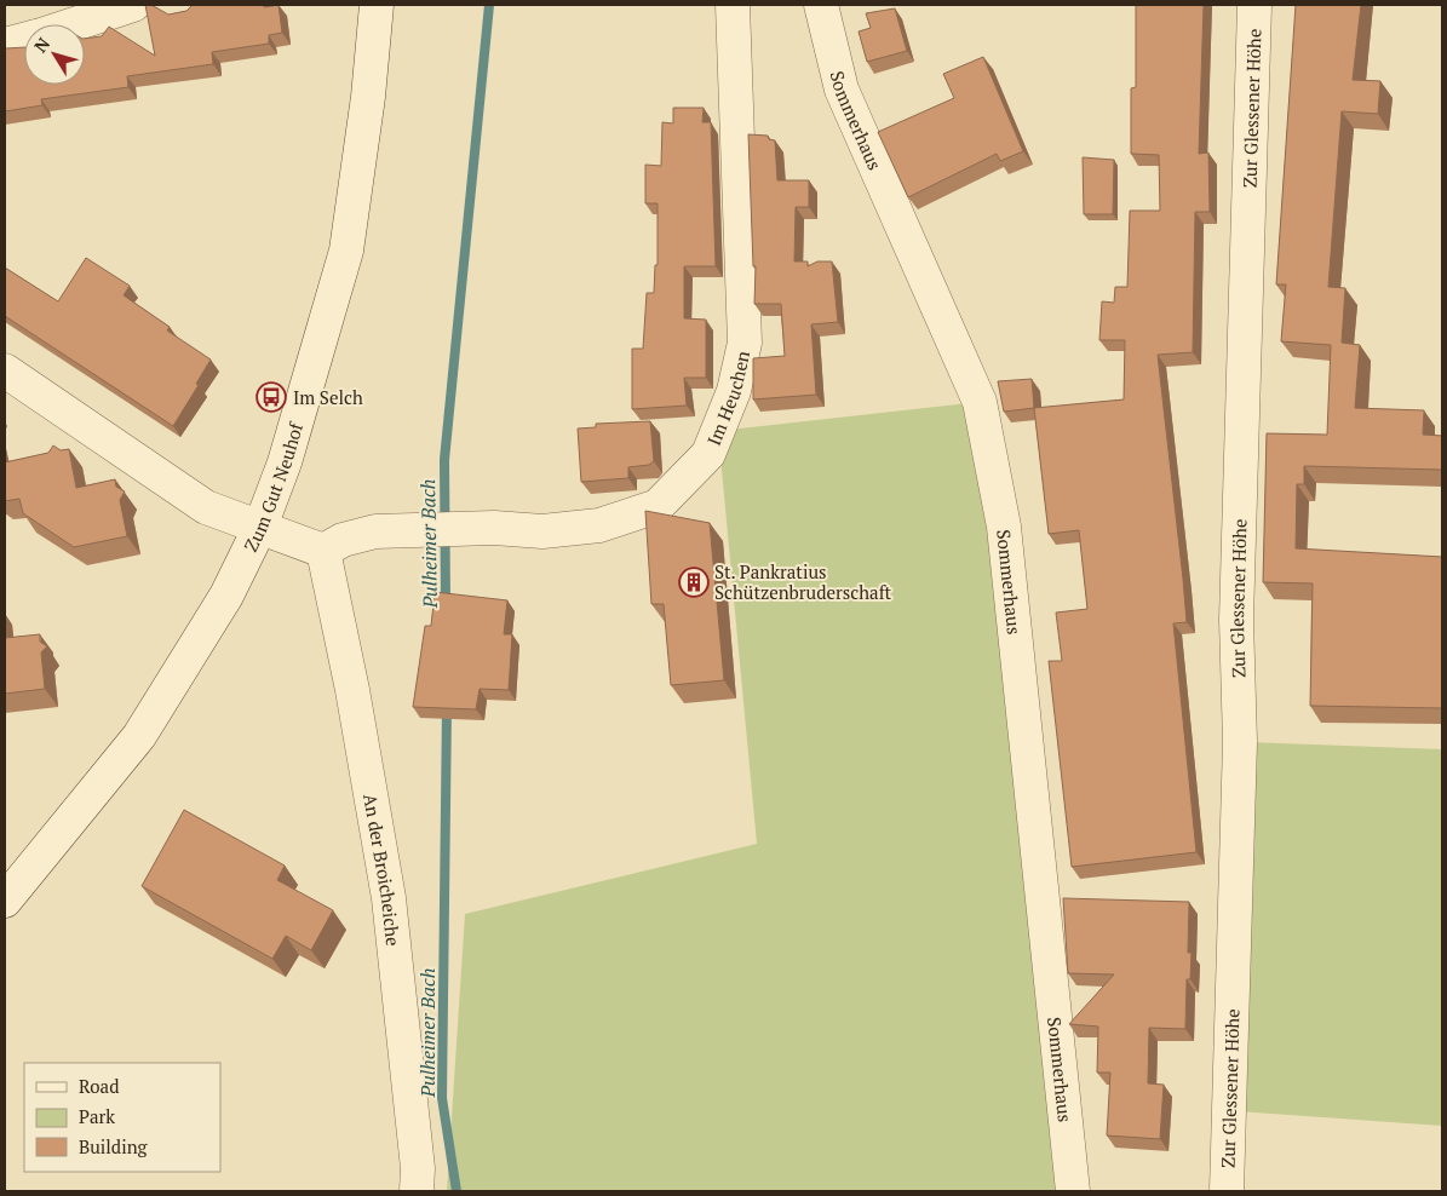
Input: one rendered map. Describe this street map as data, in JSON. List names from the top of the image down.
{
  "streets": {
    "street": [
      "Zur Glessener Höhe",
      "Sommerhaus",
      "Im Heuchen",
      "Zum Gut Neuhof",
      "An der Broicheiche"
    ]
  },
  "crossings": [
    ["Im Heuchen", "An der Broicheiche"]
  ],
  "water": ["Pulheimer Bach"],
  "places": {
    "bus stop": ["Im Selch"],
    "building": ["St. Pankratius Schützenbruderschaft"]
  },
  "legend": ["Road", "Park", "Building"],
  "north": "top left"
}
